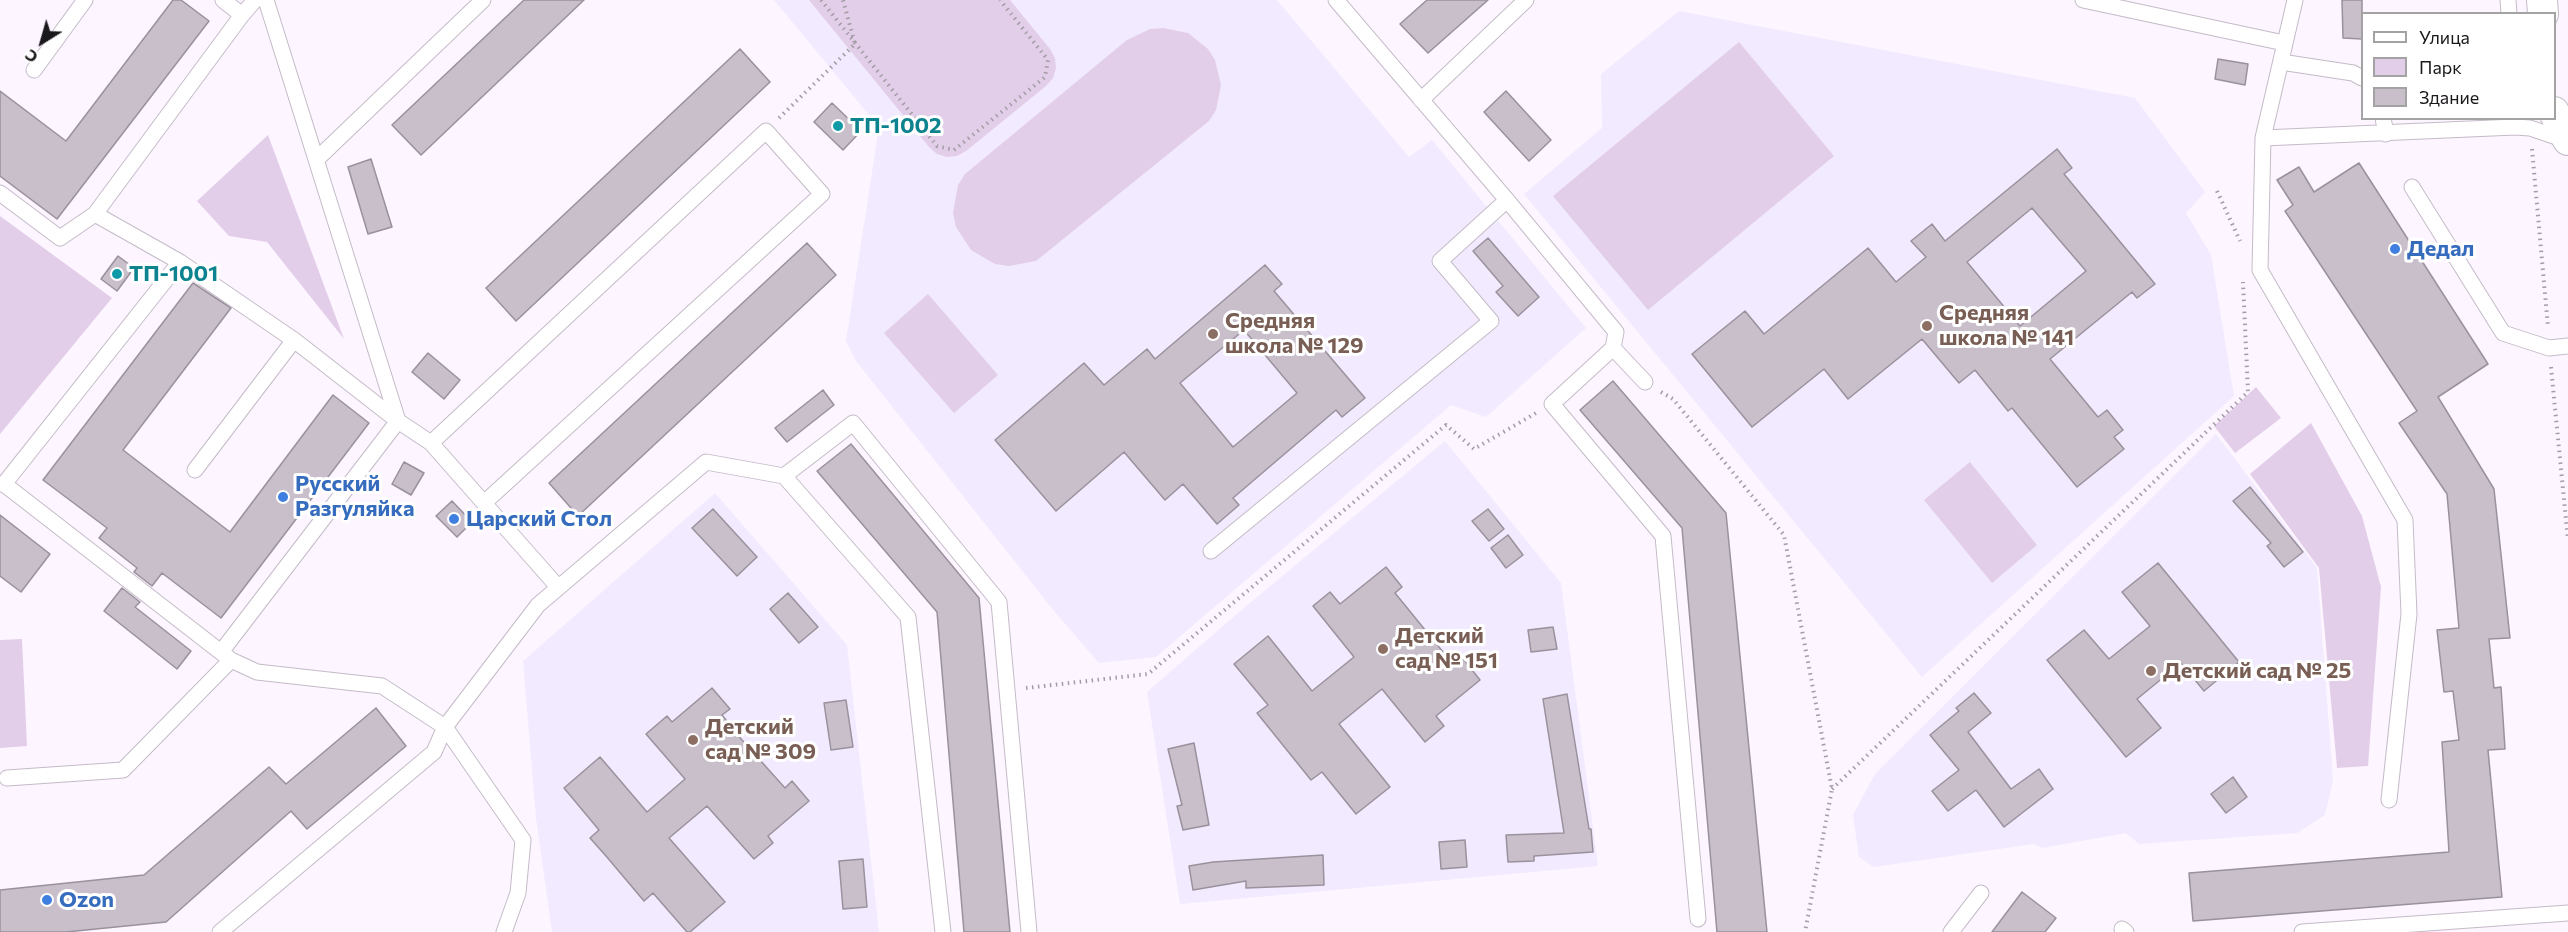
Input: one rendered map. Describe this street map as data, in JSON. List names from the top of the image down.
{
  "places": [
    "ТП-1002",
    "Дедал",
    "ТП-1001",
    "Средняя школа № 141",
    "Средняя школа № 129",
    "Русский Разгуляйка",
    "Царский Стол",
    "Детский сад № 151",
    "Детский сад № 25",
    "Детский сад № 309",
    "Ozon"
  ],
  "legend": ["Улица", "Парк", "Здание"],
  "north": "bottom left"
}
